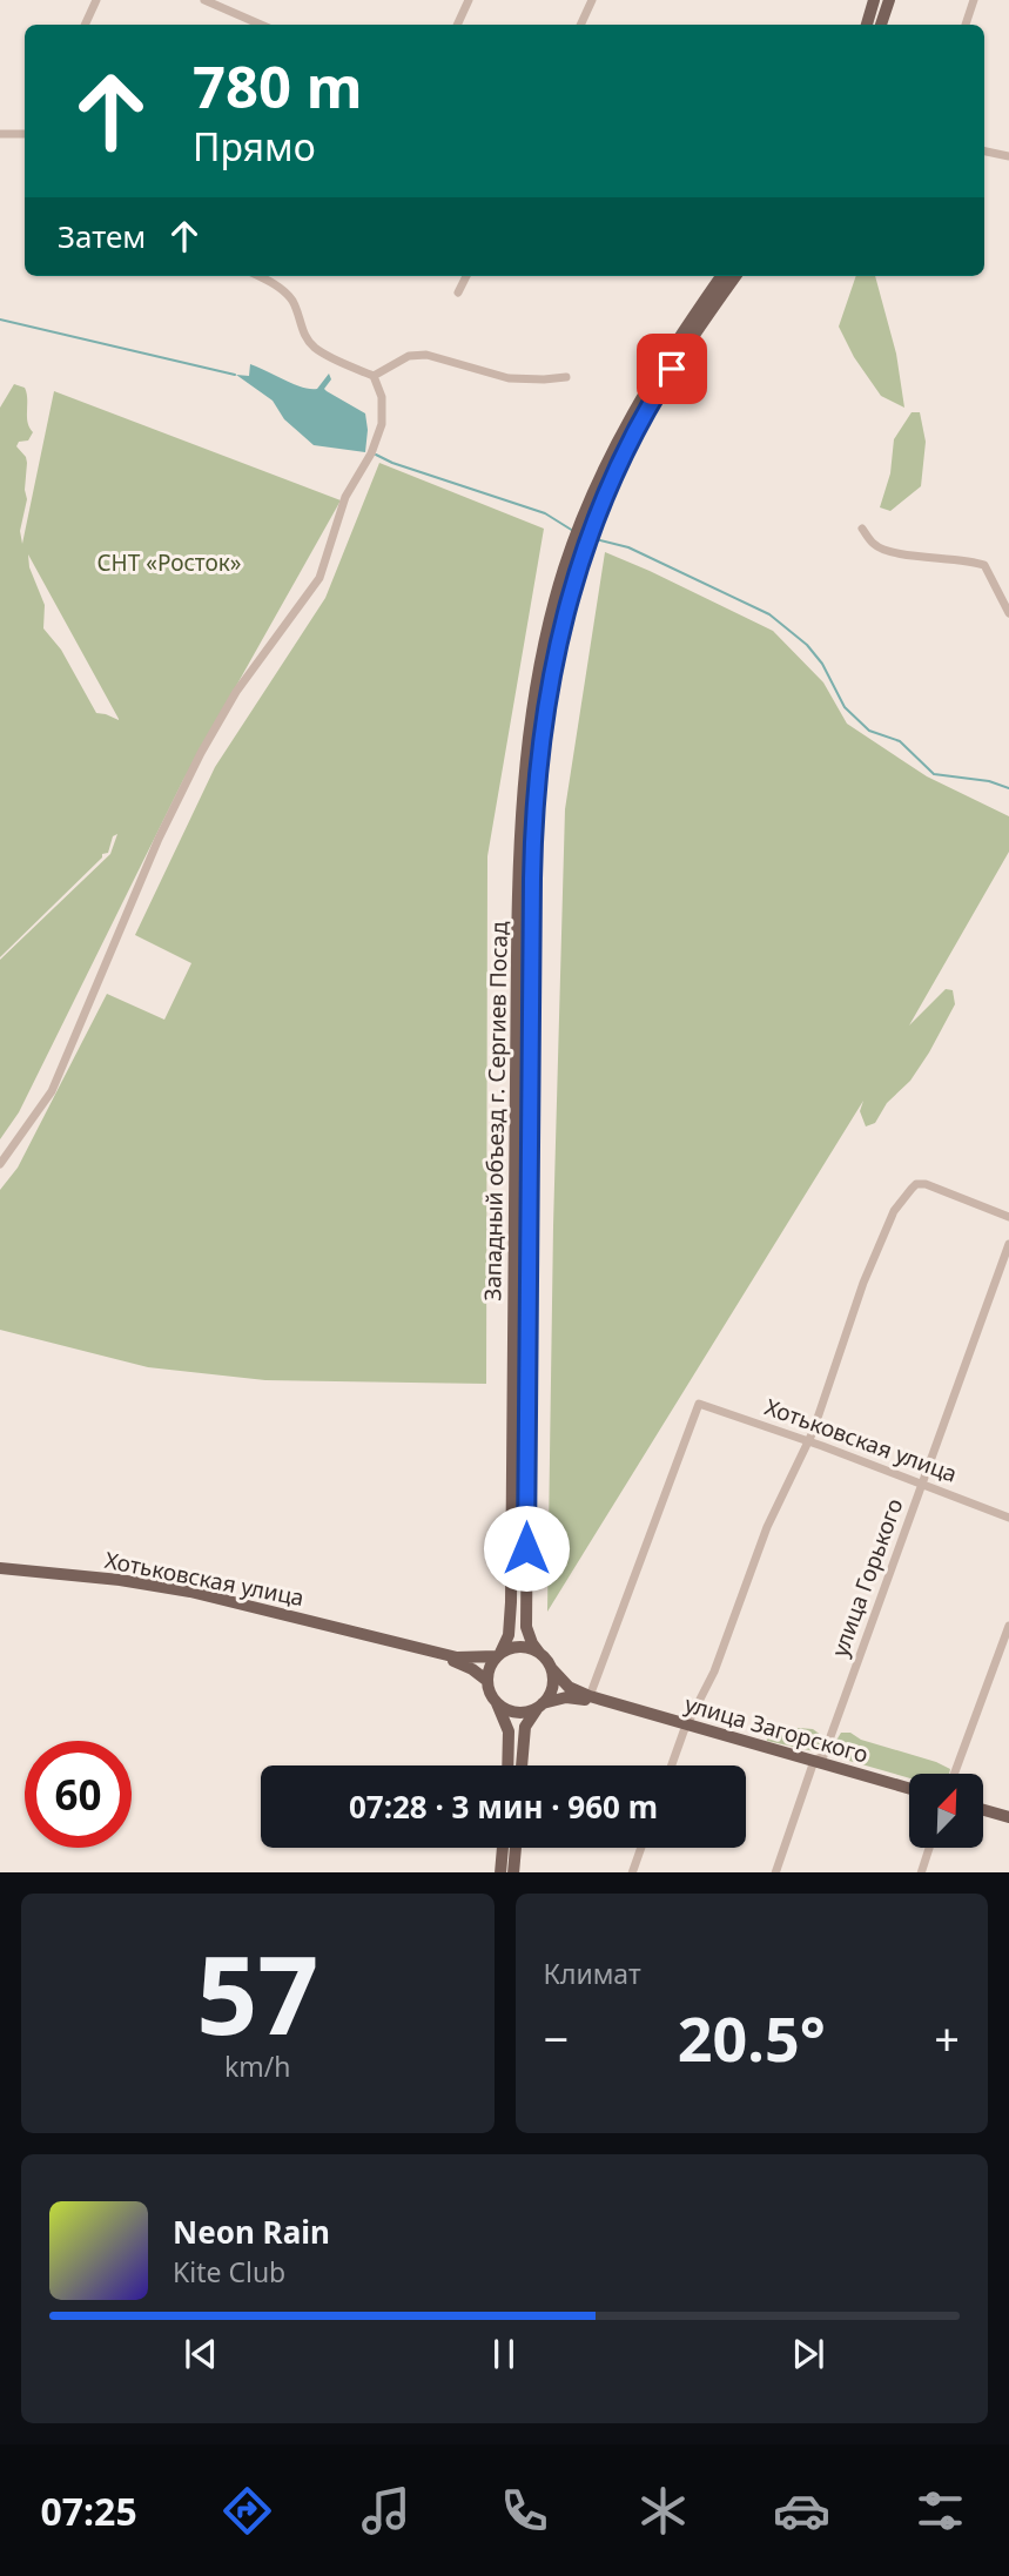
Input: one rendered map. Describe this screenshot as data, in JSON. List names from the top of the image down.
{
  "streets": {
    "main road": ["Западный объезд г. Сергиев Посад", "Хотьковская улица", "улица Загорского"],
    "street": ["улица Горького"]
  },
  "crossings": [
    ["Хотьковская улица", "улица Горького"],
    ["улица Горького", "улица Загорского"]
  ],
  "parks": ["СНТ «Росток»"],
  "north": "top right",
  "page": {
    "turn": ["780 m", "Прямо"],
    "then": "Затем",
    "limit": "60",
    "trip": "07:28 · 3 мин · 960 m",
    "tile": [
      ["57", "km/h"],
      "Климат"
    ],
    "heat": ["−", "20.5°", "+"],
    "song": ["Neon Rain", "Kite Club"],
    "tabs": "07:25"
  }
}
